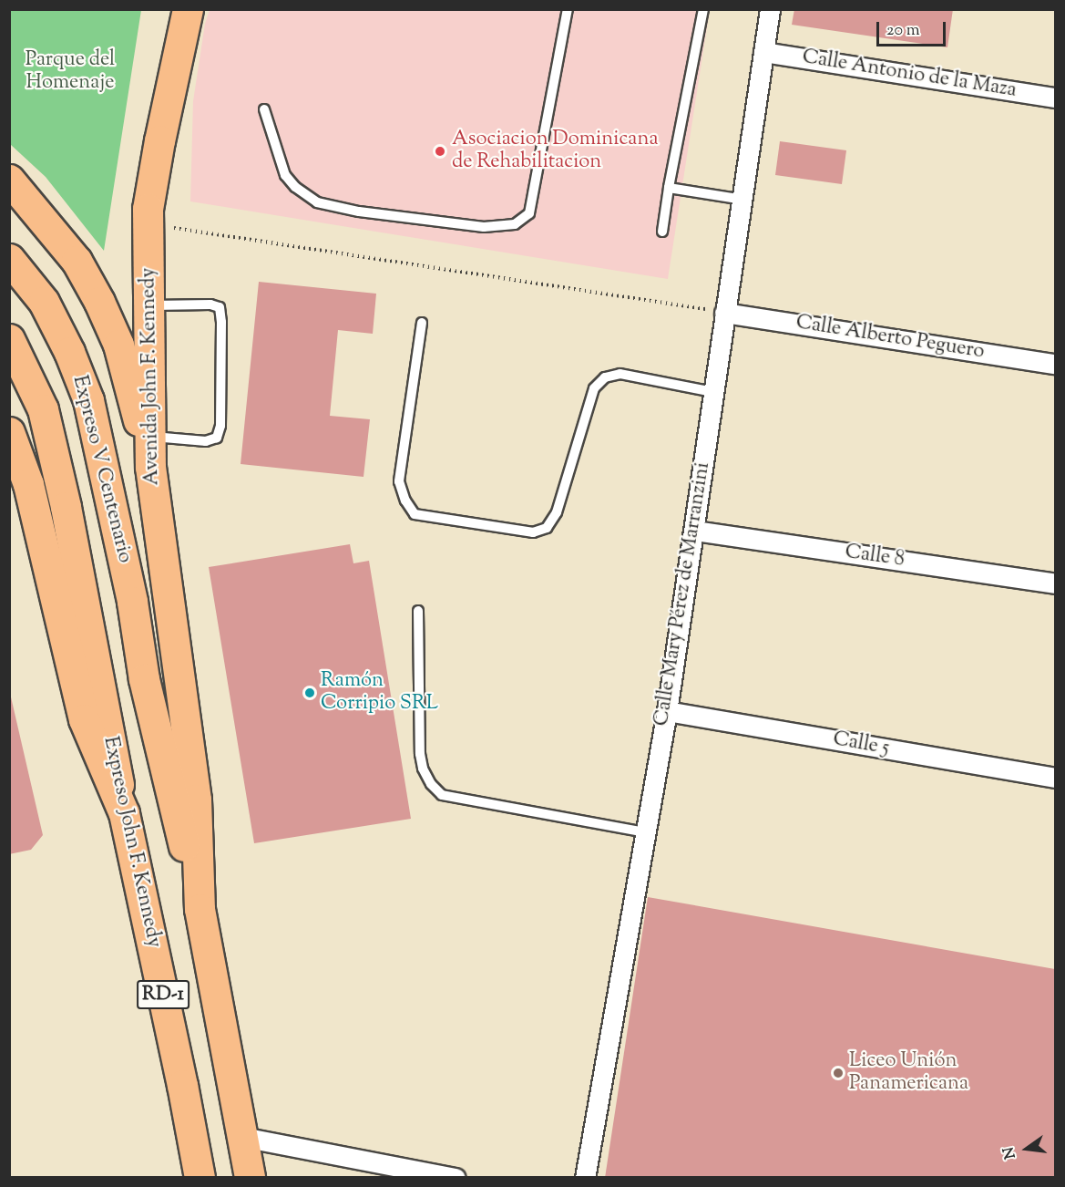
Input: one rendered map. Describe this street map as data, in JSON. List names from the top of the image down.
{
  "streets": {
    "main road": [
      "Avenida John F. Kennedy",
      "Expreso V Centenario",
      "Expreso John F. Kennedy",
      "RD-1"
    ],
    "street": [
      "Calle Antonio de la Maza",
      "Calle Alberto Peguero",
      "Calle 8",
      "Calle Mary Pérez de Marranzini",
      "Calle 5"
    ]
  },
  "crossings": [
    ["Calle Antonio de la Maza", "Calle Mary Pérez de Marranzini"],
    ["Calle Alberto Peguero", "Calle Mary Pérez de Marranzini"],
    ["Avenida John F. Kennedy", "Expreso V Centenario"],
    ["Avenida John F. Kennedy", "RD-1"],
    ["Expreso V Centenario", "Expreso John F. Kennedy"],
    ["Expreso V Centenario", "RD-1"],
    ["Calle 8", "Calle Mary Pérez de Marranzini"],
    ["Calle Mary Pérez de Marranzini", "Calle 5"]
  ],
  "parks": ["Parque del Homenaje"],
  "places": ["Asociacion Dominicana de Rehabilitacion", "Ramón Corripio SRL", "Liceo Unión Panamericana"],
  "scale_bar": "20 m",
  "north": "left"
}
